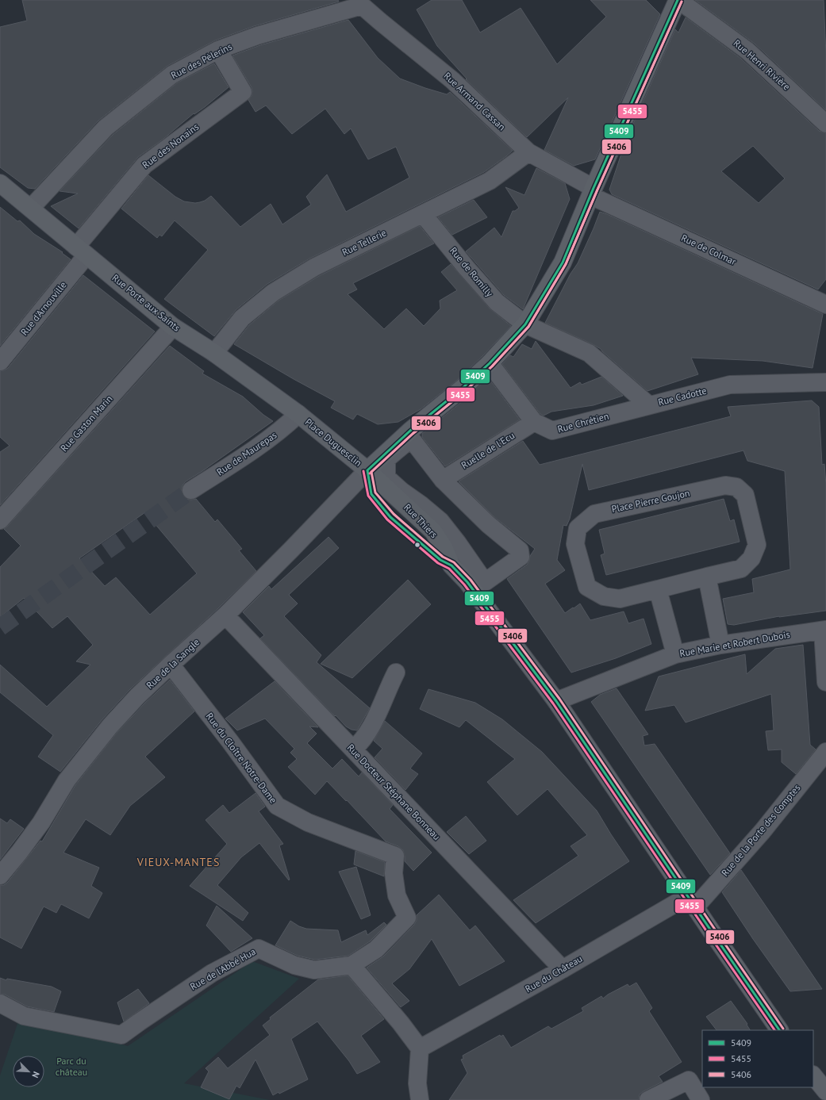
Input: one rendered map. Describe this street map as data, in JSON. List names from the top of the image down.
{
  "streets": {
    "main road": ["Rue Porte aux Saints", "Place Duguesclin", "Rue Thiers"],
    "street": [
      "Rue des Pèlerins",
      "Rue Henri Rivière",
      "Rue Armand Cassan",
      "Rue des Nonains",
      "Rue Tellerie",
      "Rue de Colmar",
      "Rue de Romilly",
      "Rue d'Arnouville",
      "Rue Cadotte",
      "Rue Chrétien",
      "Rue Gaston Marin",
      "Ruelle de l'Ecu",
      "Rue de Maurepas",
      "Place Pierre Goujon",
      "Rue Marie et Robert Dubois",
      "Rue de la Sangle",
      "Rue du Cloître Notre-Dame",
      "Rue Docteur Stéphane Bonneau",
      "Rue de la Porte des Comptes",
      "Rue de l'Abbé Hua",
      "Rue du Château"
    ]
  },
  "crossings": [
    ["Rue des Pèlerins", "Rue Armand Cassan"],
    ["Rue des Pèlerins", "Rue des Nonains"],
    ["Rue des Pèlerins", "Rue Porte aux Saints"],
    ["Rue Armand Cassan", "Rue Tellerie"],
    ["Rue Armand Cassan", "Rue de Colmar"],
    ["Rue des Nonains", "Rue Porte aux Saints"],
    ["Rue des Nonains", "Rue d'Arnouville"],
    ["Rue Tellerie", "Rue de Romilly"],
    ["Rue Tellerie", "Rue Porte aux Saints"],
    ["Rue de Romilly", "Rue Cadotte"],
    ["Rue Porte aux Saints", "Rue d'Arnouville"],
    ["Rue Porte aux Saints", "Rue Gaston Marin"],
    ["Rue Porte aux Saints", "Place Duguesclin"],
    ["Rue Porte aux Saints", "Rue de Maurepas"],
    ["Rue Cadotte", "Rue Chrétien"],
    ["Rue Chrétien", "Ruelle de l'Ecu"],
    ["Place Duguesclin", "Rue de Maurepas"],
    ["Place Duguesclin", "Rue Thiers"],
    ["Place Duguesclin", "Rue de la Sangle"],
    ["Rue Thiers", "Rue Marie et Robert Dubois"],
    ["Rue Thiers", "Rue de la Sangle"],
    ["Rue Thiers", "Rue de la Porte des Comptes"],
    ["Rue Thiers", "Rue du Château"],
    ["Rue de la Sangle", "Rue du Cloître Notre-Dame"],
    ["Rue de la Sangle", "Rue Docteur Stéphane Bonneau"],
    ["Rue du Cloître Notre-Dame", "Rue de l'Abbé Hua"],
    ["Rue Docteur Stéphane Bonneau", "Rue du Château"],
    ["Rue de la Porte des Comptes", "Rue du Château"]
  ],
  "districts": ["VIEUX-MANTES"],
  "parks": ["Parc du château"],
  "lines": ["transit line 5409", "transit line 5455", "transit line 5406"],
  "legend": ["5409", "5455", "5406"],
  "north": "bottom right"
}
